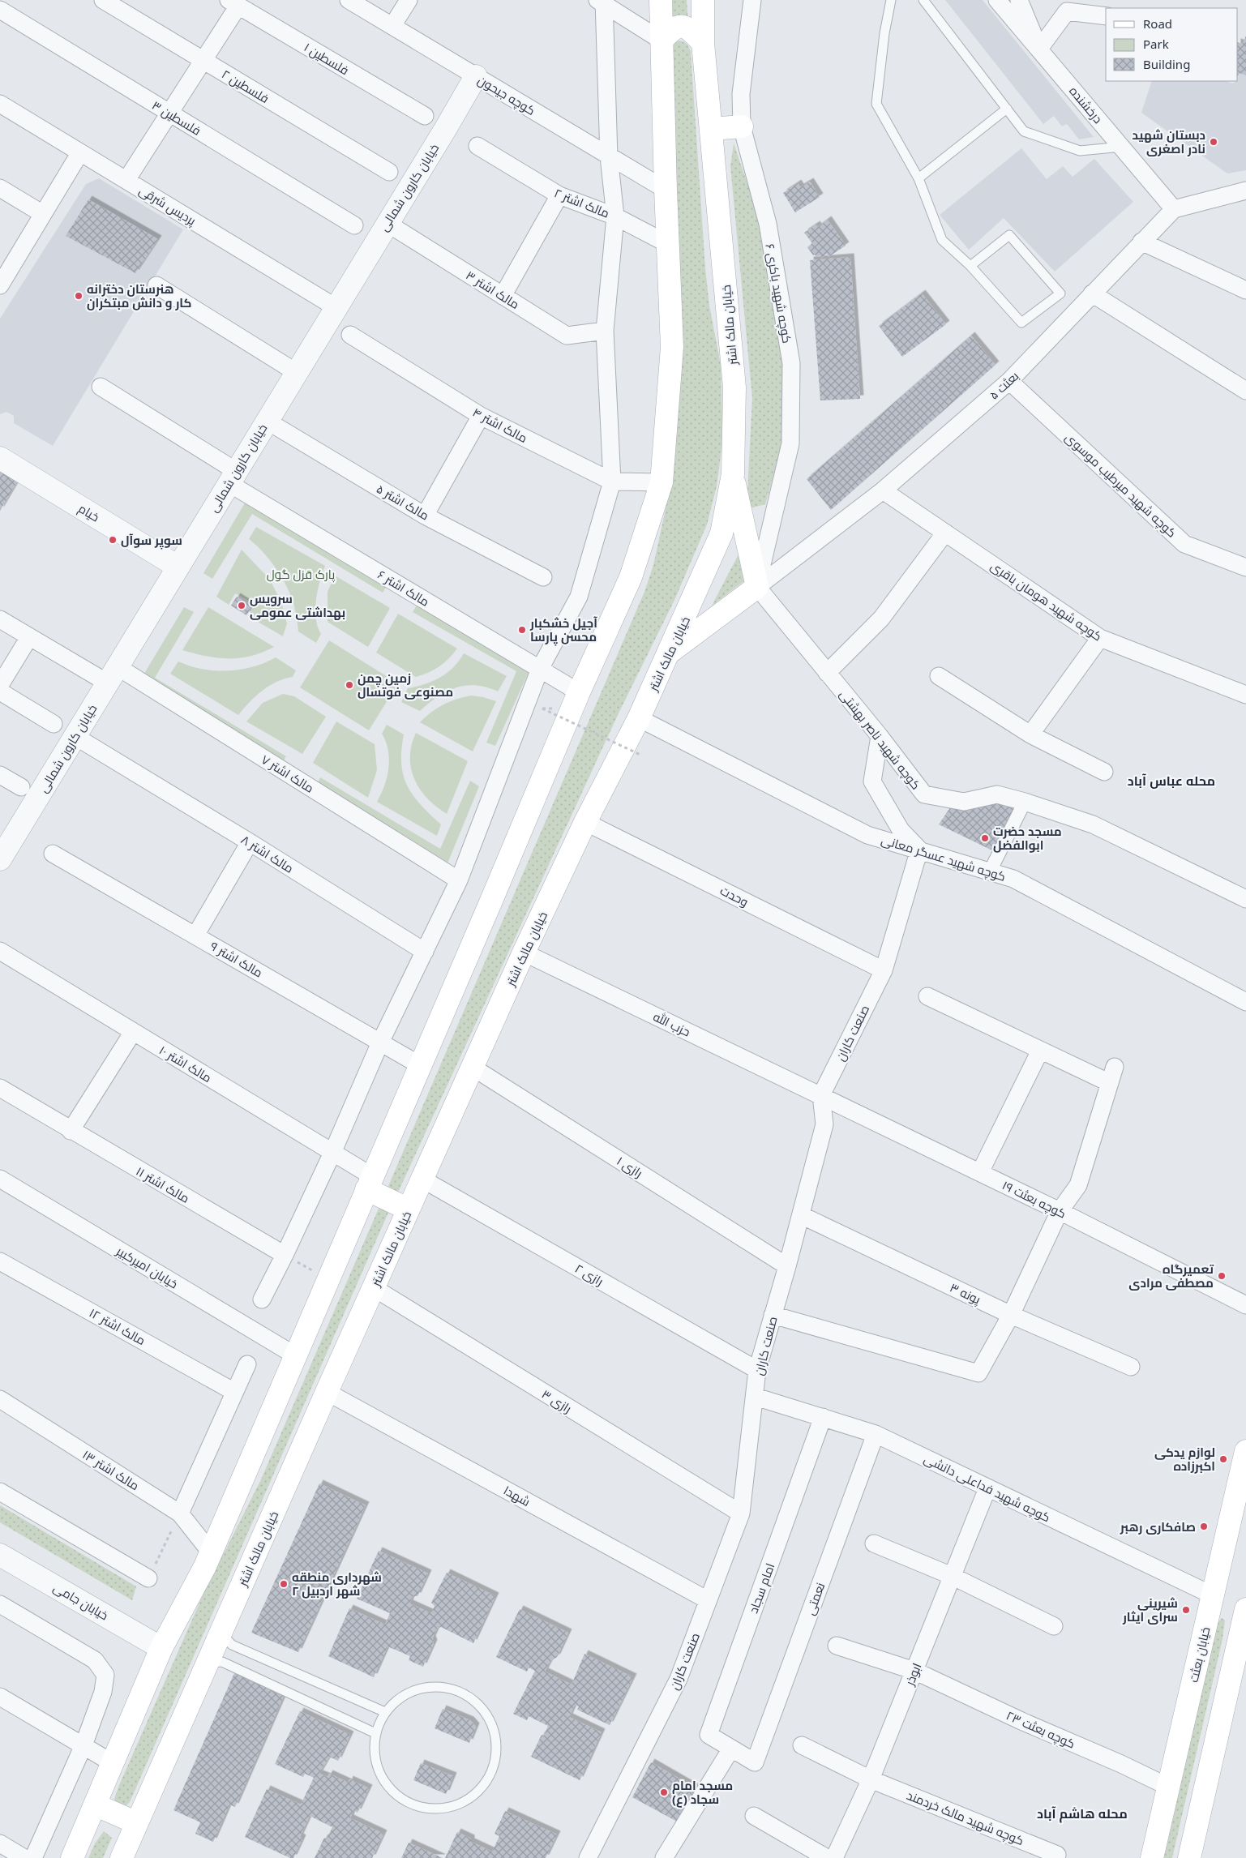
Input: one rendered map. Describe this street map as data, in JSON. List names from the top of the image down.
{
  "streets": {
    "main road": ["خیابان مالک اشتر", "خیابان بعثت"],
    "street": [
      "فلسطین ۱",
      "فلسطین ۲",
      "کوچه جیحون",
      "درخشنده",
      "فلسطین ۳",
      "خیابان کارون شمالی",
      "مالک اشتر ۲",
      "پردیس شرقی",
      "مالک اشتر ۳",
      "کوچه شهید باکری ۶",
      "بعثت ۵",
      "مالک اشتر ۴",
      "کوچه شهید میرطیب موسوی",
      "مالک اشتر ۵",
      "خیام",
      "مالک اشتر ۶",
      "کوچه شهید هومان باقری",
      "کوچه شهید ناصر بهشتی",
      "مالک اشتر ۷",
      "مالک اشتر ۸",
      "کوچه شهید عسگر معانی",
      "وحدت",
      "مالک اشتر ۹",
      "حزب الله",
      "صنعت کاران",
      "مالک اشتر ۱۰",
      "رازی ۱",
      "مالک اشتر ۱۱",
      "کوچه بعثت ۱۹",
      "خیابان امیرکبیر",
      "رازی ۲",
      "پونه ۳",
      "مالک اشتر ۱۲",
      "رازی ۳",
      "مالک اشتر ۱۳",
      "کوچه شهید فداعلی دانشی",
      "شهدا",
      "امام سجاد",
      "نعمتی",
      "خیابان جامی",
      "ابوذر",
      "کوچه بعثت ۲۳",
      "کوچه شهید مالک خردمند"
    ]
  },
  "crossings": [
    ["کوچه جیحون", "خیابان کارون شمالی"],
    ["درخشنده", "بعثت ۵"],
    ["خیابان کارون شمالی", "پردیس شرقی"],
    ["خیابان کارون شمالی", "مالک اشتر ۳"],
    ["خیابان کارون شمالی", "مالک اشتر ۵"],
    ["خیابان کارون شمالی", "خیام"],
    ["خیابان کارون شمالی", "مالک اشتر ۶"],
    ["خیابان کارون شمالی", "مالک اشتر ۷"],
    ["خیابان کارون شمالی", "مالک اشتر ۸"],
    ["کوچه شهید باکری ۶", "بعثت ۵"],
    ["کوچه شهید باکری ۶", "کوچه شهید ناصر بهشتی"],
    ["خیابان مالک اشتر", "کوچه شهید عسگر معانی"],
    ["خیابان مالک اشتر", "وحدت"],
    ["خیابان مالک اشتر", "حزب الله"],
    ["خیابان مالک اشتر", "رازی ۱"],
    ["خیابان مالک اشتر", "رازی ۲"],
    ["خیابان مالک اشتر", "رازی ۳"],
    ["خیابان مالک اشتر", "شهدا"],
    ["بعثت ۵", "کوچه شهید میرطیب موسوی"],
    ["بعثت ۵", "کوچه شهید هومان باقری"],
    ["بعثت ۵", "کوچه شهید ناصر بهشتی"],
    ["کوچه شهید عسگر معانی", "صنعت کاران"],
    ["وحدت", "صنعت کاران"],
    ["حزب الله", "صنعت کاران"],
    ["حزب الله", "کوچه بعثت ۱۹"],
    ["صنعت کاران", "رازی ۱"],
    ["صنعت کاران", "کوچه بعثت ۱۹"],
    ["صنعت کاران", "رازی ۲"],
    ["صنعت کاران", "پونه ۳"],
    ["صنعت کاران", "رازی ۳"],
    ["صنعت کاران", "کوچه شهید فداعلی دانشی"],
    ["صنعت کاران", "شهدا"],
    ["کوچه شهید فداعلی دانشی", "امام سجاد"],
    ["کوچه شهید فداعلی دانشی", "نعمتی"],
    ["کوچه شهید فداعلی دانشی", "خیابان بعثت"],
    ["کوچه شهید فداعلی دانشی", "ابوذر"],
    ["امام سجاد", "نعمتی"],
    ["خیابان بعثت", "کوچه بعثت ۲۳"],
    ["ابوذر", "کوچه بعثت ۲۳"],
    ["ابوذر", "کوچه شهید مالک خردمند"]
  ],
  "districts": ["محله عباس آباد", "محله هاشم آباد"],
  "parks": ["پارک قزل گول"],
  "places": [
    "دبستان شهید نادر اصغری",
    "هنرستان دخترانه کار و دانش مبتکران",
    "سوپر سوآل",
    "سرویس بهداشتی عمومی",
    "آجیل خشکبار محسن پارسا",
    "زمین چمن مصنوعی فوتسال",
    "مسجد حضرت ابوالفضل",
    "تعمیرگاه مصطفی مرادی",
    "لوازم یدکی اکبرزاده",
    "صافکاری رهبر",
    "شهرداری منطقه ۲ شهر اردبیل",
    "شیرینی ‌سرای ایثار",
    "مسجد امام سجاد (ع)"
  ],
  "legend": ["Road", "Park", "Building"]
}
